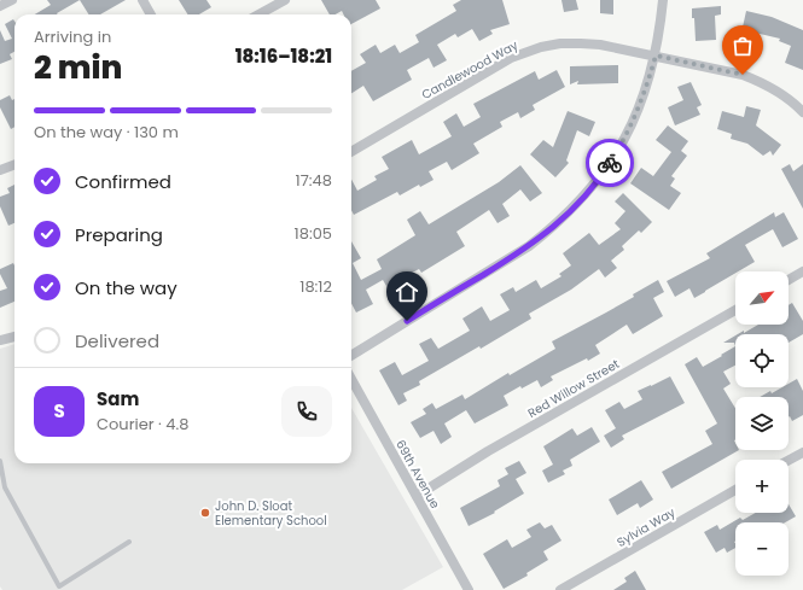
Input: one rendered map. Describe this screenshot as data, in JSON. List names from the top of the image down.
{
  "streets": {
    "street": [
      "Candlewood Way",
      "Red Willow Street",
      "69th Avenue",
      "Sylvia Way"
    ]
  },
  "crossings": [
    ["Red Willow Street", "69th Avenue"]
  ],
  "places": ["John D. Sloat Elementary School"],
  "north": "top right",
  "page": {
    "heading": ["2 min", "Arriving in", "18:16–18:21"],
    "panel": ["Sam", "Courier · 4.8"],
    "bar": "On the way · 130 m",
    "list": [
      ["Confirmed", "17:48"],
      ["Preparing", "18:05"],
      ["On the way", "18:12"],
      "Delivered"
    ],
    "map_buttons": ["+", "−"],
    "round": "S"
  }
}
